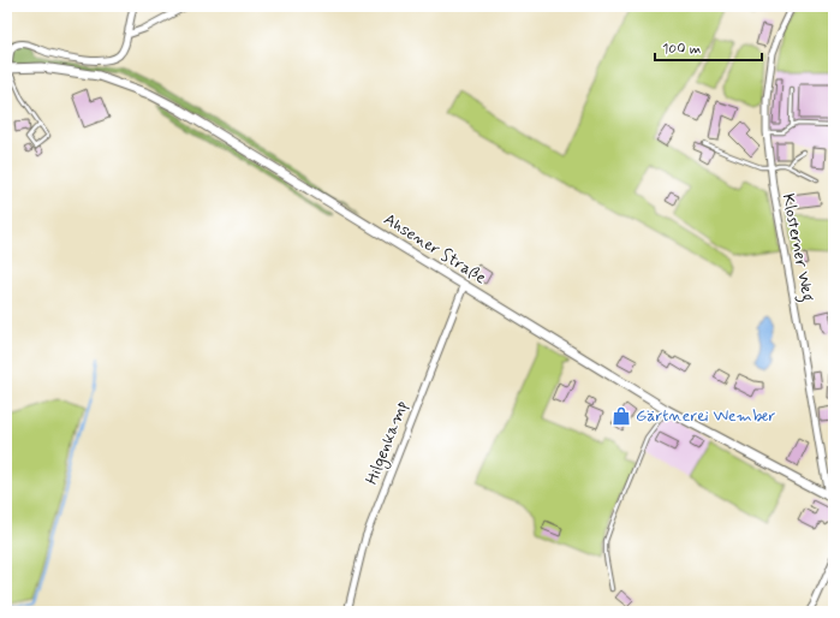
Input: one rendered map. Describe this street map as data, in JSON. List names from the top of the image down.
{
  "streets": {
    "main road": ["Ahsener Straße"],
    "street": ["Klosterner Weg", "Hilgenkamp"]
  },
  "crossings": [
    ["Klosterner Weg", "Ahsener Straße"],
    ["Ahsener Straße", "Hilgenkamp"]
  ],
  "places": {
    "shop": ["Gärtnerei Wember"]
  },
  "scale_bar": "100 m"
}
